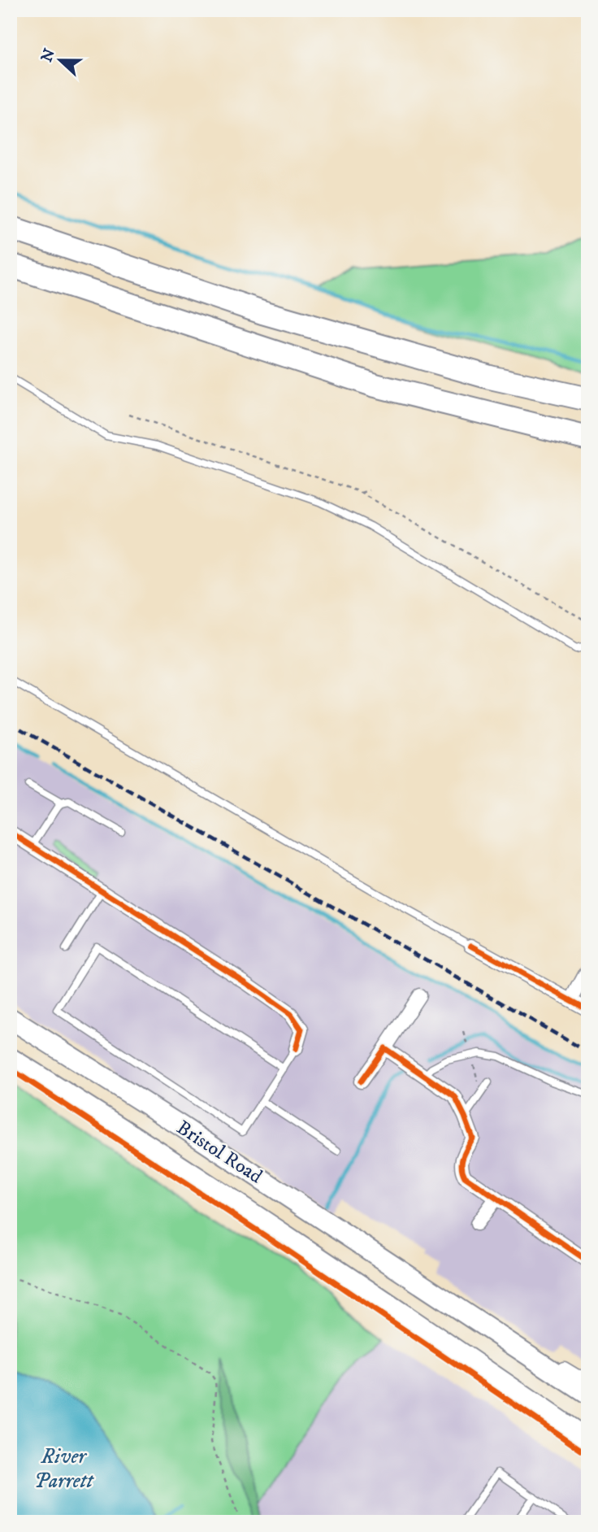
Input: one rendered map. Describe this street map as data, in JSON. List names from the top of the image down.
{
  "streets": {
    "main road": ["Bristol Road"]
  },
  "water": ["River Parrett"],
  "north": "left"
}
